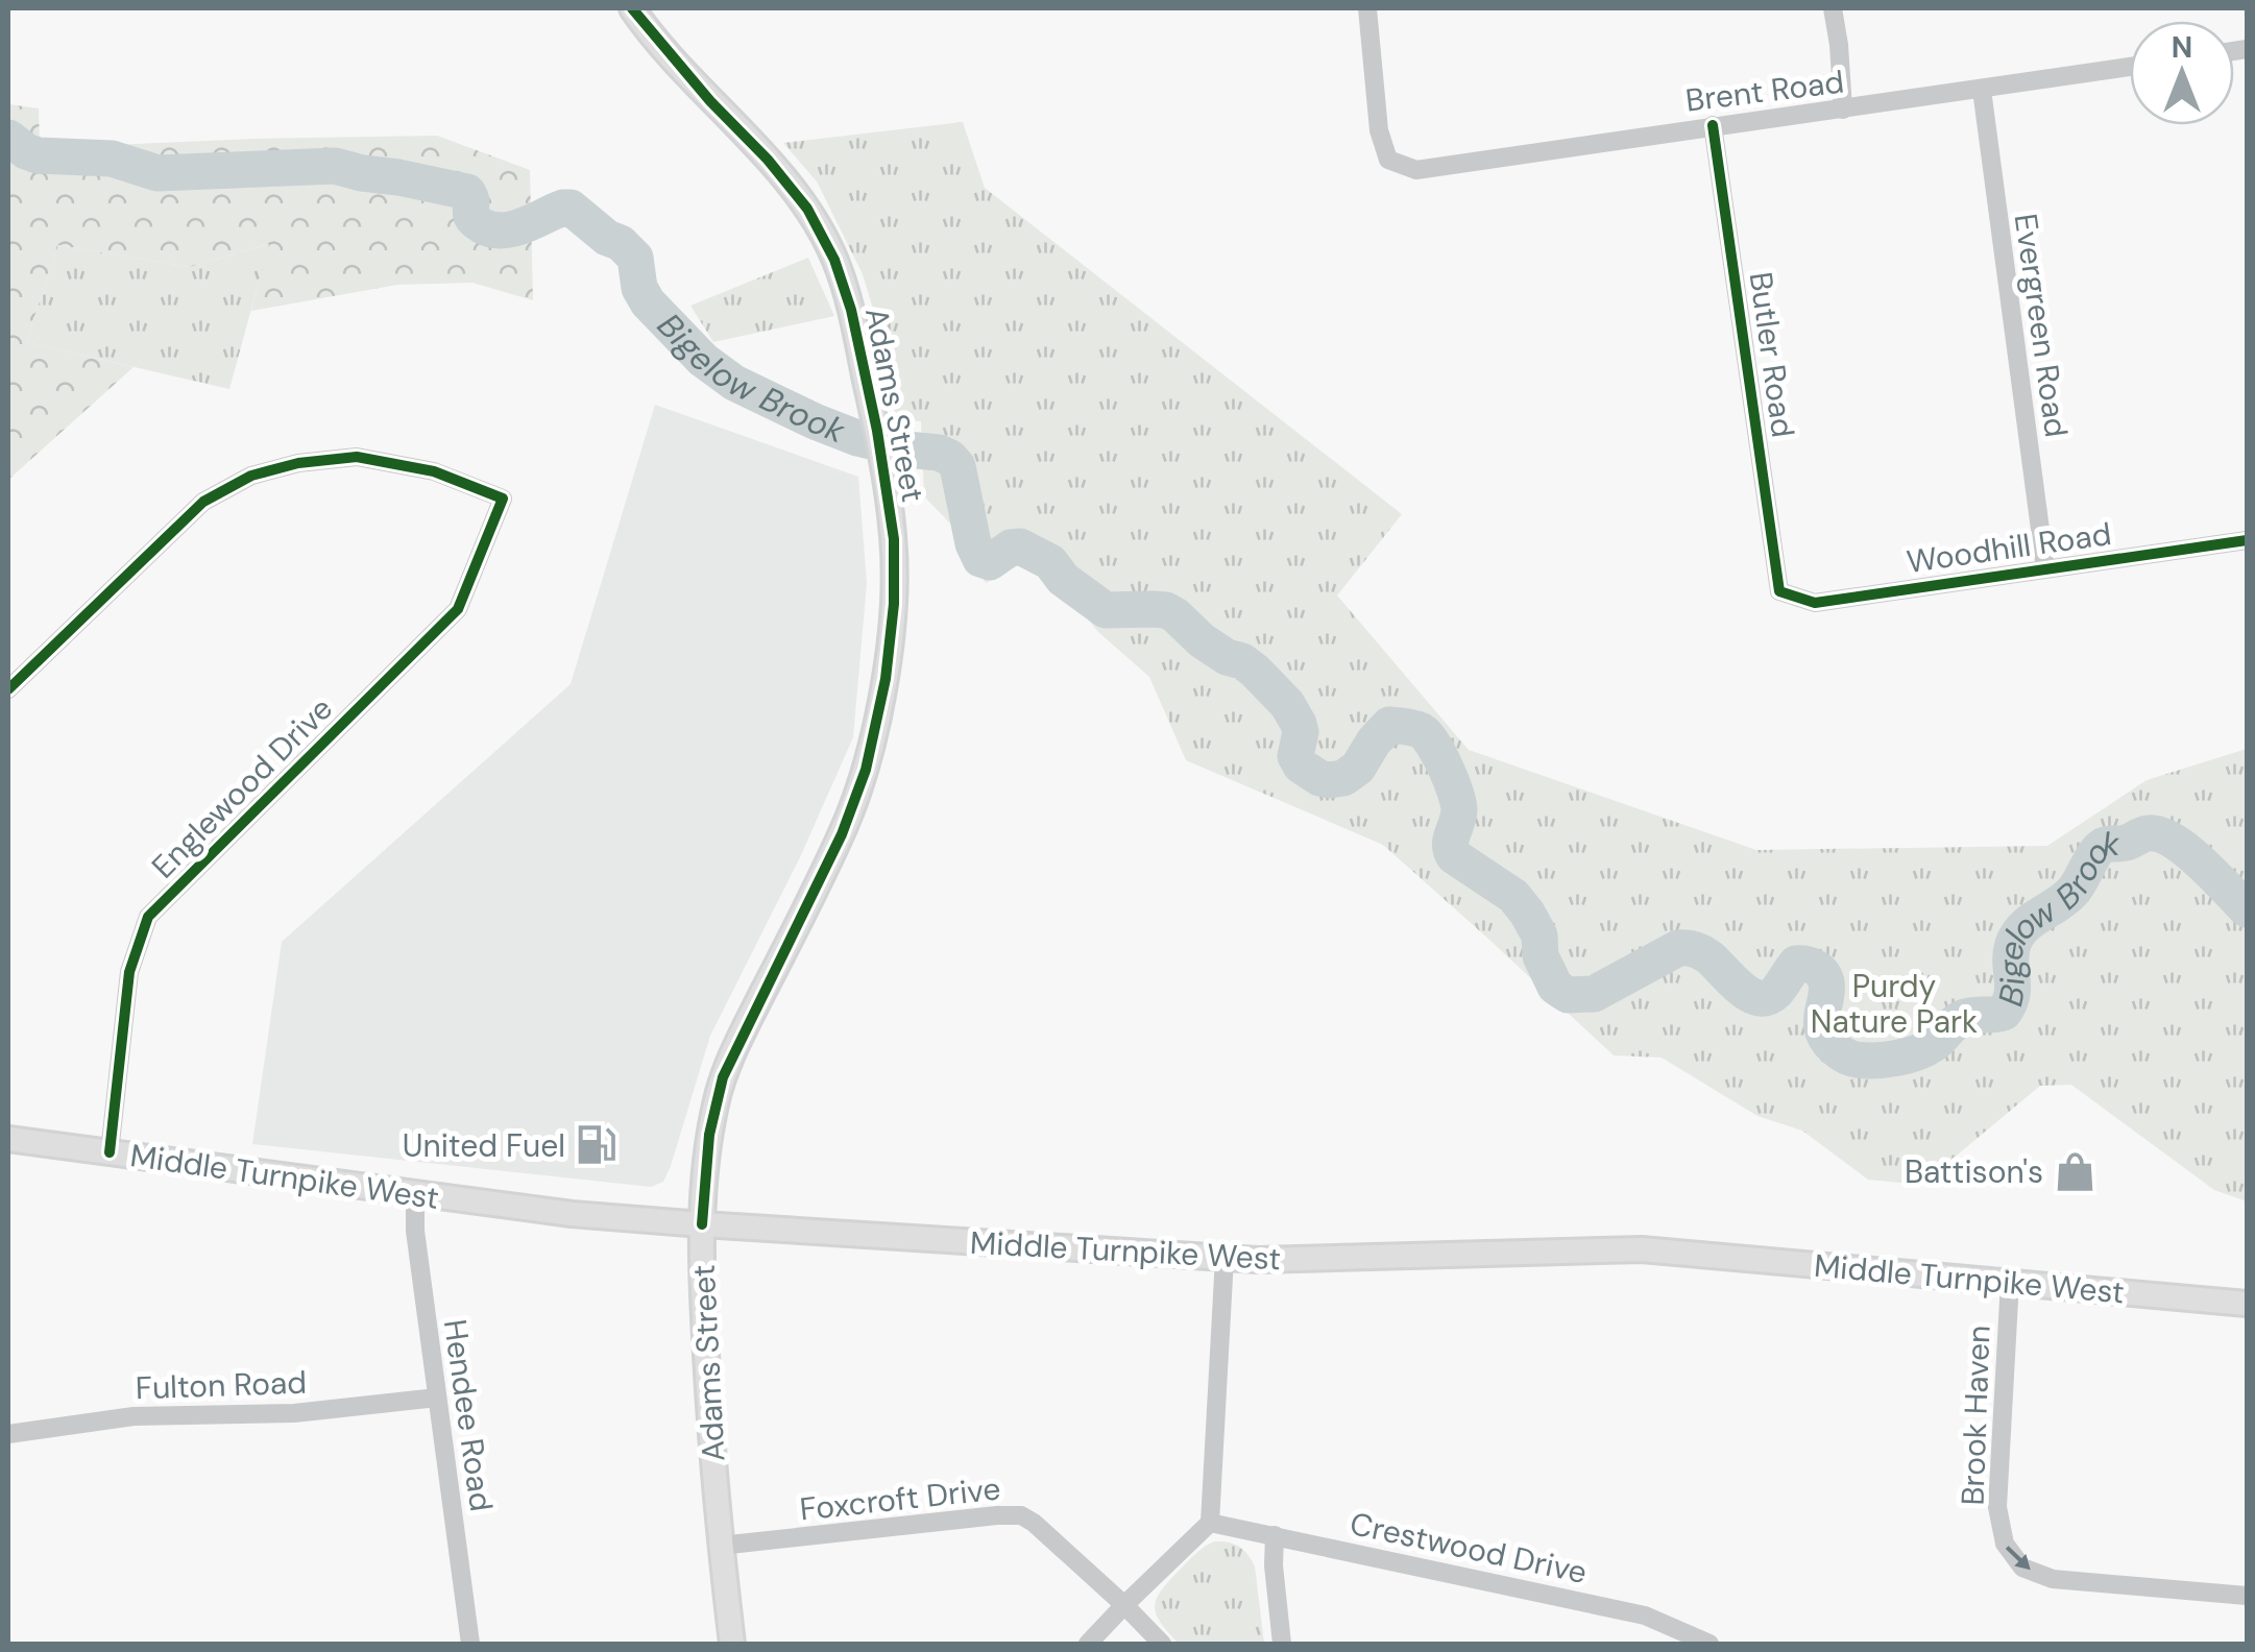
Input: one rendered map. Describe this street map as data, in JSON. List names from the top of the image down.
{
  "streets": {
    "main road": ["Adams Street", "Middle Turnpike West"],
    "street": [
      "Brent Road",
      "Evergreen Road",
      "Butler Road",
      "Woodhill Road",
      "Englewood Drive",
      "Fulton Road",
      "Hendee Road",
      "Brook Haven",
      "Foxcroft Drive",
      "Crestwood Drive"
    ]
  },
  "crossings": [
    ["Brent Road", "Evergreen Road"],
    ["Brent Road", "Butler Road"],
    ["Evergreen Road", "Woodhill Road"],
    ["Butler Road", "Woodhill Road"],
    ["Adams Street", "Middle Turnpike West"],
    ["Adams Street", "Foxcroft Drive"],
    ["Englewood Drive", "Middle Turnpike West"],
    ["Middle Turnpike West", "Hendee Road"],
    ["Middle Turnpike West", "Brook Haven"],
    ["Fulton Road", "Hendee Road"]
  ],
  "water": ["Bigelow Brook"],
  "parks": ["Purdy Nature Park"],
  "places": {
    "fuel station": ["United Fuel"],
    "shop": ["Battison's"]
  },
  "north": "top"
}
